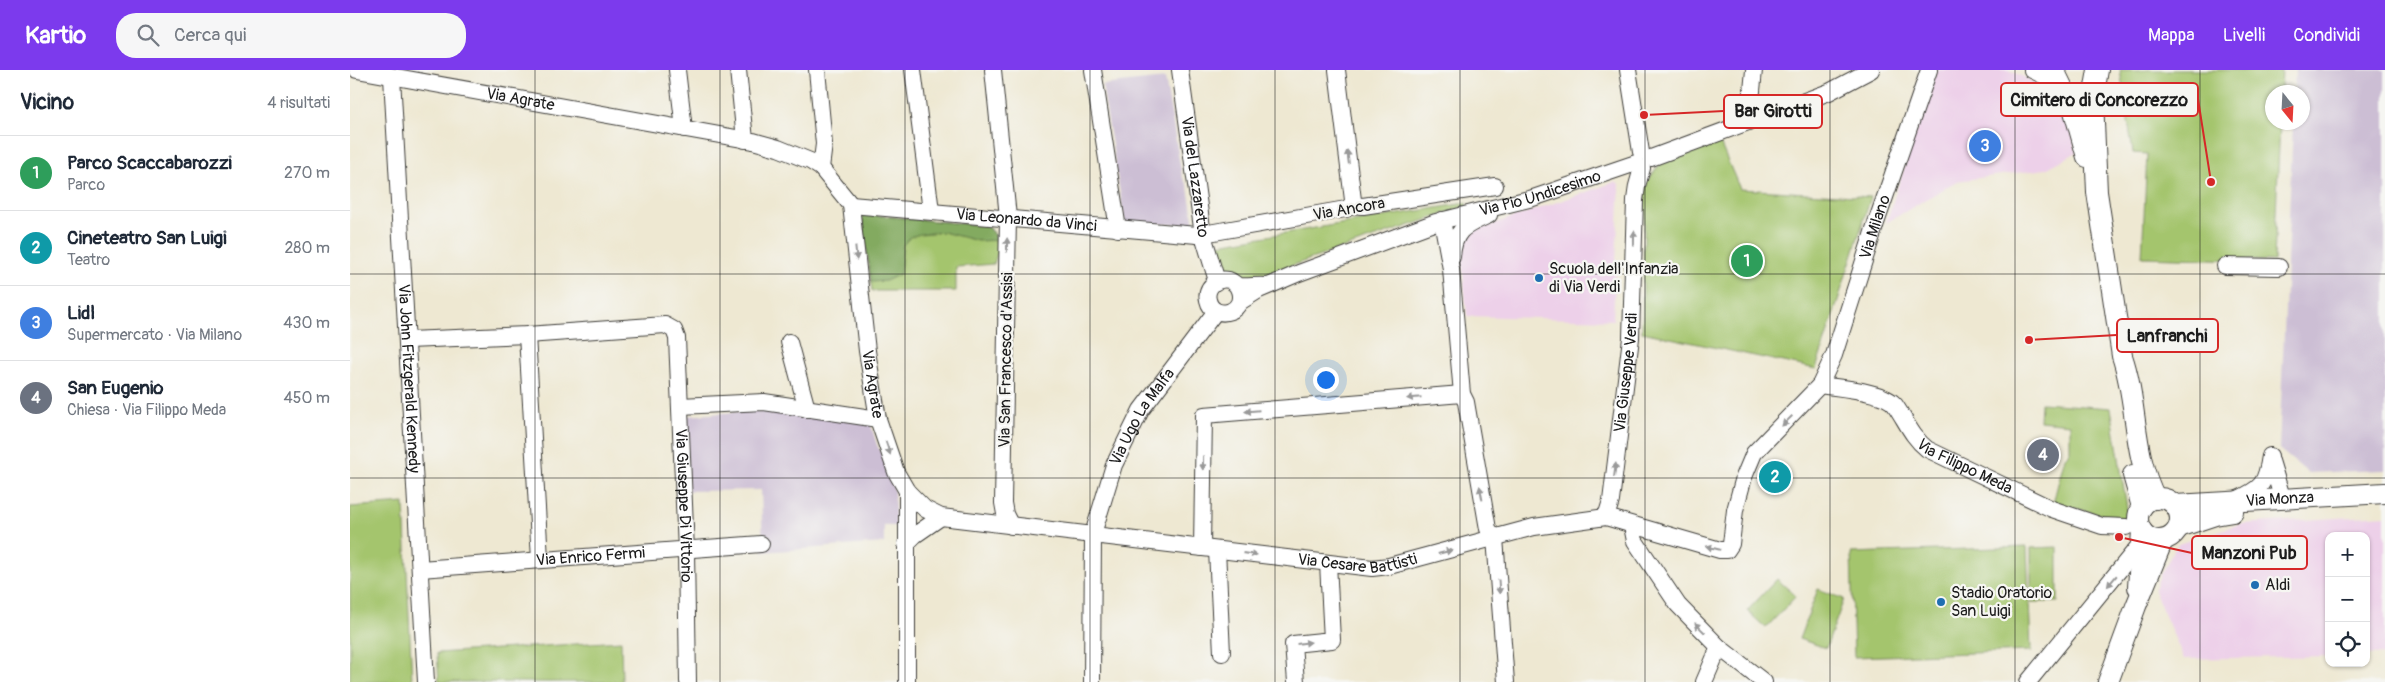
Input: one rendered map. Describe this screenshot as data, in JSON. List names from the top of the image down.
{
  "streets": {
    "main road": ["Via Monza"],
    "street": [
      "Via Agrate",
      "Via del Lazzaretto",
      "Via Pio Undicesimo",
      "Via Ancora",
      "Via Leonardo da Vinci",
      "Via Milano",
      "Via San Francesco d'Assisi",
      "Via Giuseppe Verdi",
      "Via John Fitzgerald Kennedy",
      "Via Ugo La Malfa",
      "Via Filippo Meda",
      "Via Giuseppe Di Vittorio",
      "Via Enrico Fermi",
      "Via Cesare Battisti"
    ]
  },
  "crossings": [
    ["Via Agrate", "Via Leonardo da Vinci"],
    ["Via Agrate", "Via San Francesco d'Assisi"],
    ["Via Agrate", "Via John Fitzgerald Kennedy"],
    ["Via Agrate", "Via Ugo La Malfa"],
    ["Via Agrate", "Via Cesare Battisti"],
    ["Via del Lazzaretto", "Via Ancora"],
    ["Via del Lazzaretto", "Via Leonardo da Vinci"],
    ["Via del Lazzaretto", "Via Ugo La Malfa"],
    ["Via Pio Undicesimo", "Via Giuseppe Verdi"],
    ["Via Ancora", "Via Leonardo da Vinci"],
    ["Via Leonardo da Vinci", "Via San Francesco d'Assisi"],
    ["Via Milano", "Via Filippo Meda"],
    ["Via Giuseppe Verdi", "Via Cesare Battisti"],
    ["Via John Fitzgerald Kennedy", "Via Enrico Fermi"],
    ["Via Ugo La Malfa", "Via Cesare Battisti"],
    ["Via Filippo Meda", "Via Monza"],
    ["Via Giuseppe Di Vittorio", "Via Enrico Fermi"]
  ],
  "one_way": ["Via San Francesco d'Assisi", "Via Giuseppe Verdi", "Via Cesare Battisti"],
  "places": [
    "Bar Girotti",
    "Cimitero di Concorezzo",
    "Scuola dell'Infanzia di Via Verdi",
    "Lanfranchi",
    "Manzoni Pub",
    "Aldi",
    "Stadio Oratorio San Luigi"
  ],
  "north": "bottom",
  "page": {
    "header": "Kartio",
    "search": "Cerca qui",
    "nav": ["Mappa", "Livelli", "Condividi"],
    "heading": ["Vicino", "4 risultati"],
    "pins": [
      "3",
      "1",
      "4",
      "2"
    ],
    "list": [
      {
        "mark": "1",
        "name": "Parco Scaccabarozzi",
        "note": "Parco",
        "value": "270 m"
      },
      {
        "mark": "2",
        "name": "Cineteatro San Luigi",
        "note": "Teatro",
        "value": "280 m"
      },
      {
        "mark": "3",
        "name": "Lidl",
        "note": "Supermercato · Via Milano",
        "value": "430 m"
      },
      {
        "mark": "4",
        "name": "San Eugenio",
        "note": "Chiesa · Via Filippo Meda",
        "value": "450 m"
      }
    ],
    "map_buttons": ["+", "−"]
  }
}
